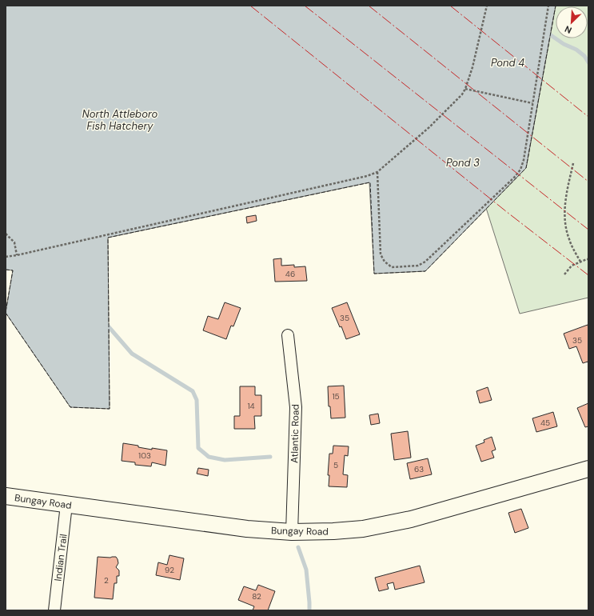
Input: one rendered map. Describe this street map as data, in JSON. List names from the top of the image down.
{
  "streets": {
    "street": ["Atlantic Road", "Bungay Road", "Indian Trail"]
  },
  "crossings": [
    ["Atlantic Road", "Bungay Road"],
    ["Bungay Road", "Indian Trail"]
  ],
  "water": ["Pond 4", "North Attleboro Fish Hatchery", "Pond 3"],
  "house_numbers": [
    "46",
    "35",
    "35",
    "15",
    "14",
    "45",
    "103",
    "5",
    "63",
    "92",
    "2",
    "82"
  ],
  "north": "bottom left"
}
